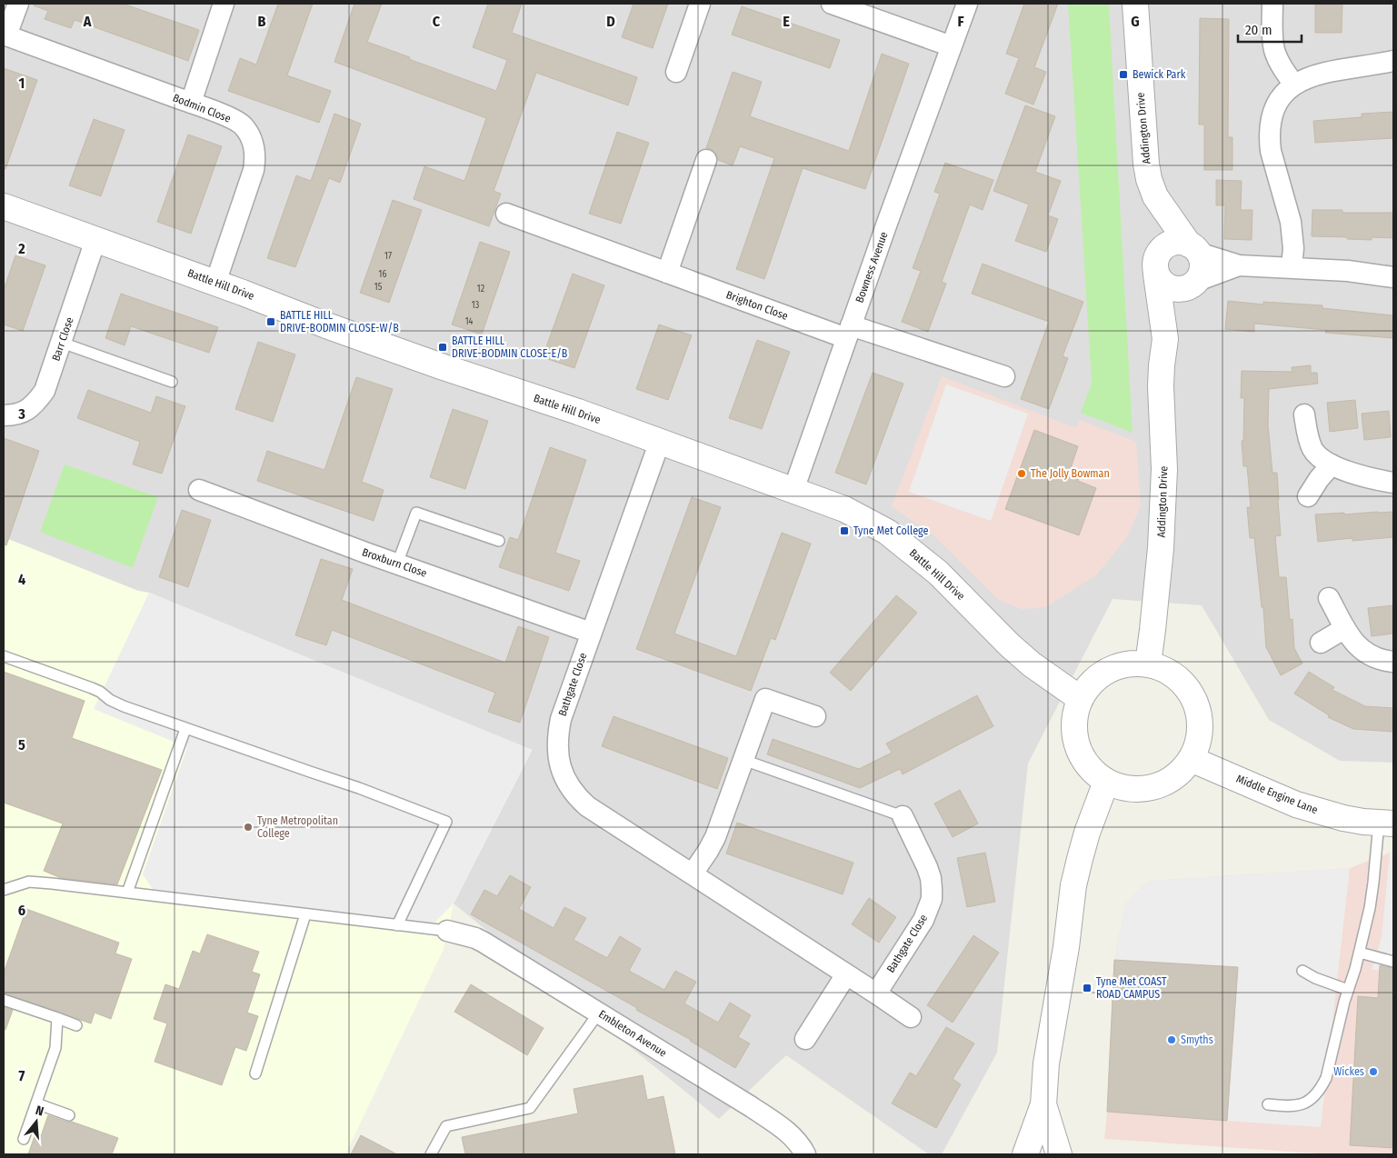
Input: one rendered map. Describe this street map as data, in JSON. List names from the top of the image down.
{
  "streets": {
    "street": [
      "Bodmin Close",
      "Addington Drive",
      "Bowness Avenue",
      "Battle Hill Drive",
      "Brighton Close",
      "Barr Close",
      "Broxburn Close",
      "Bathgate Close",
      "Middle Engine Lane",
      "Embleton Avenue"
    ]
  },
  "crossings": [
    ["Bodmin Close", "Battle Hill Drive"],
    ["Addington Drive", "Battle Hill Drive"],
    ["Addington Drive", "Middle Engine Lane"],
    ["Bowness Avenue", "Battle Hill Drive"],
    ["Bowness Avenue", "Brighton Close"],
    ["Battle Hill Drive", "Barr Close"],
    ["Battle Hill Drive", "Bathgate Close"],
    ["Battle Hill Drive", "Middle Engine Lane"],
    ["Broxburn Close", "Bathgate Close"]
  ],
  "places": {
    "transit": [
      "Bewick Park",
      "BATTLE HILL DRIVE-BODMIN CLOSE-W/B",
      "BATTLE HILL DRIVE-BODMIN CLOSE-E/B",
      "Tyne Met College",
      "Tyne Met COAST ROAD CAMPUS"
    ],
    "other": [
      "The Jolly Bowman",
      "Tyne Metropolitan College",
      "Smyths",
      "Wickes"
    ]
  },
  "house_numbers": [
    "17",
    "16",
    "15",
    "12",
    "13",
    "14"
  ],
  "scale_bar": "20 m",
  "north": "top",
  "grid": {
    "columns": [
      "A",
      "B",
      "C",
      "D",
      "E",
      "F",
      "G"
    ],
    "rows": [
      "1",
      "2",
      "3",
      "4",
      "5",
      "6",
      "7"
    ]
  }
}
